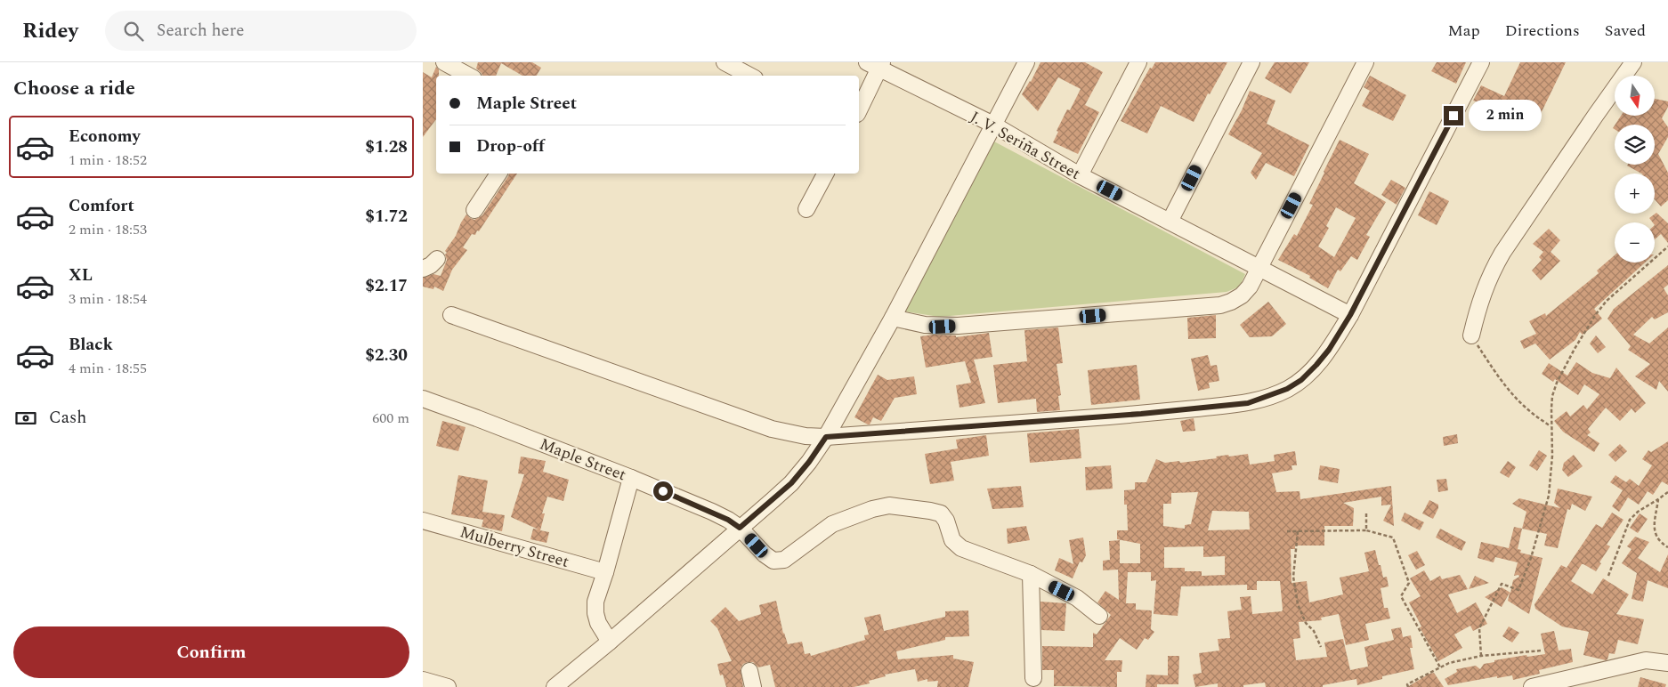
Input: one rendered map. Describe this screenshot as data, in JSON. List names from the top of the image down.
{
  "streets": {
    "street": ["J. V. Seriña Street", "Maple Street", "Mulberry Street"]
  },
  "north": "bottom",
  "page": {
    "header": "Ridey",
    "search": "Search here",
    "nav": ["Map", "Directions", "Saved"],
    "heading": "Choose a ride",
    "map_buttons": ["+", "−"],
    "banner": ["Maple Street", "Drop-off"],
    "bubble": "2 min",
    "list": [
      {
        "name": "Economy",
        "note": "1 min · 18:52",
        "value": "$1.28"
      },
      {
        "name": "Comfort",
        "note": "2 min · 18:53",
        "value": "$1.72"
      },
      {
        "name": "XL",
        "note": "3 min · 18:54",
        "value": "$2.17"
      },
      {
        "name": "Black",
        "note": "4 min · 18:55",
        "value": "$2.30"
      }
    ],
    "pay": ["Cash", "600 m"],
    "buttons": "Confirm"
  }
}
